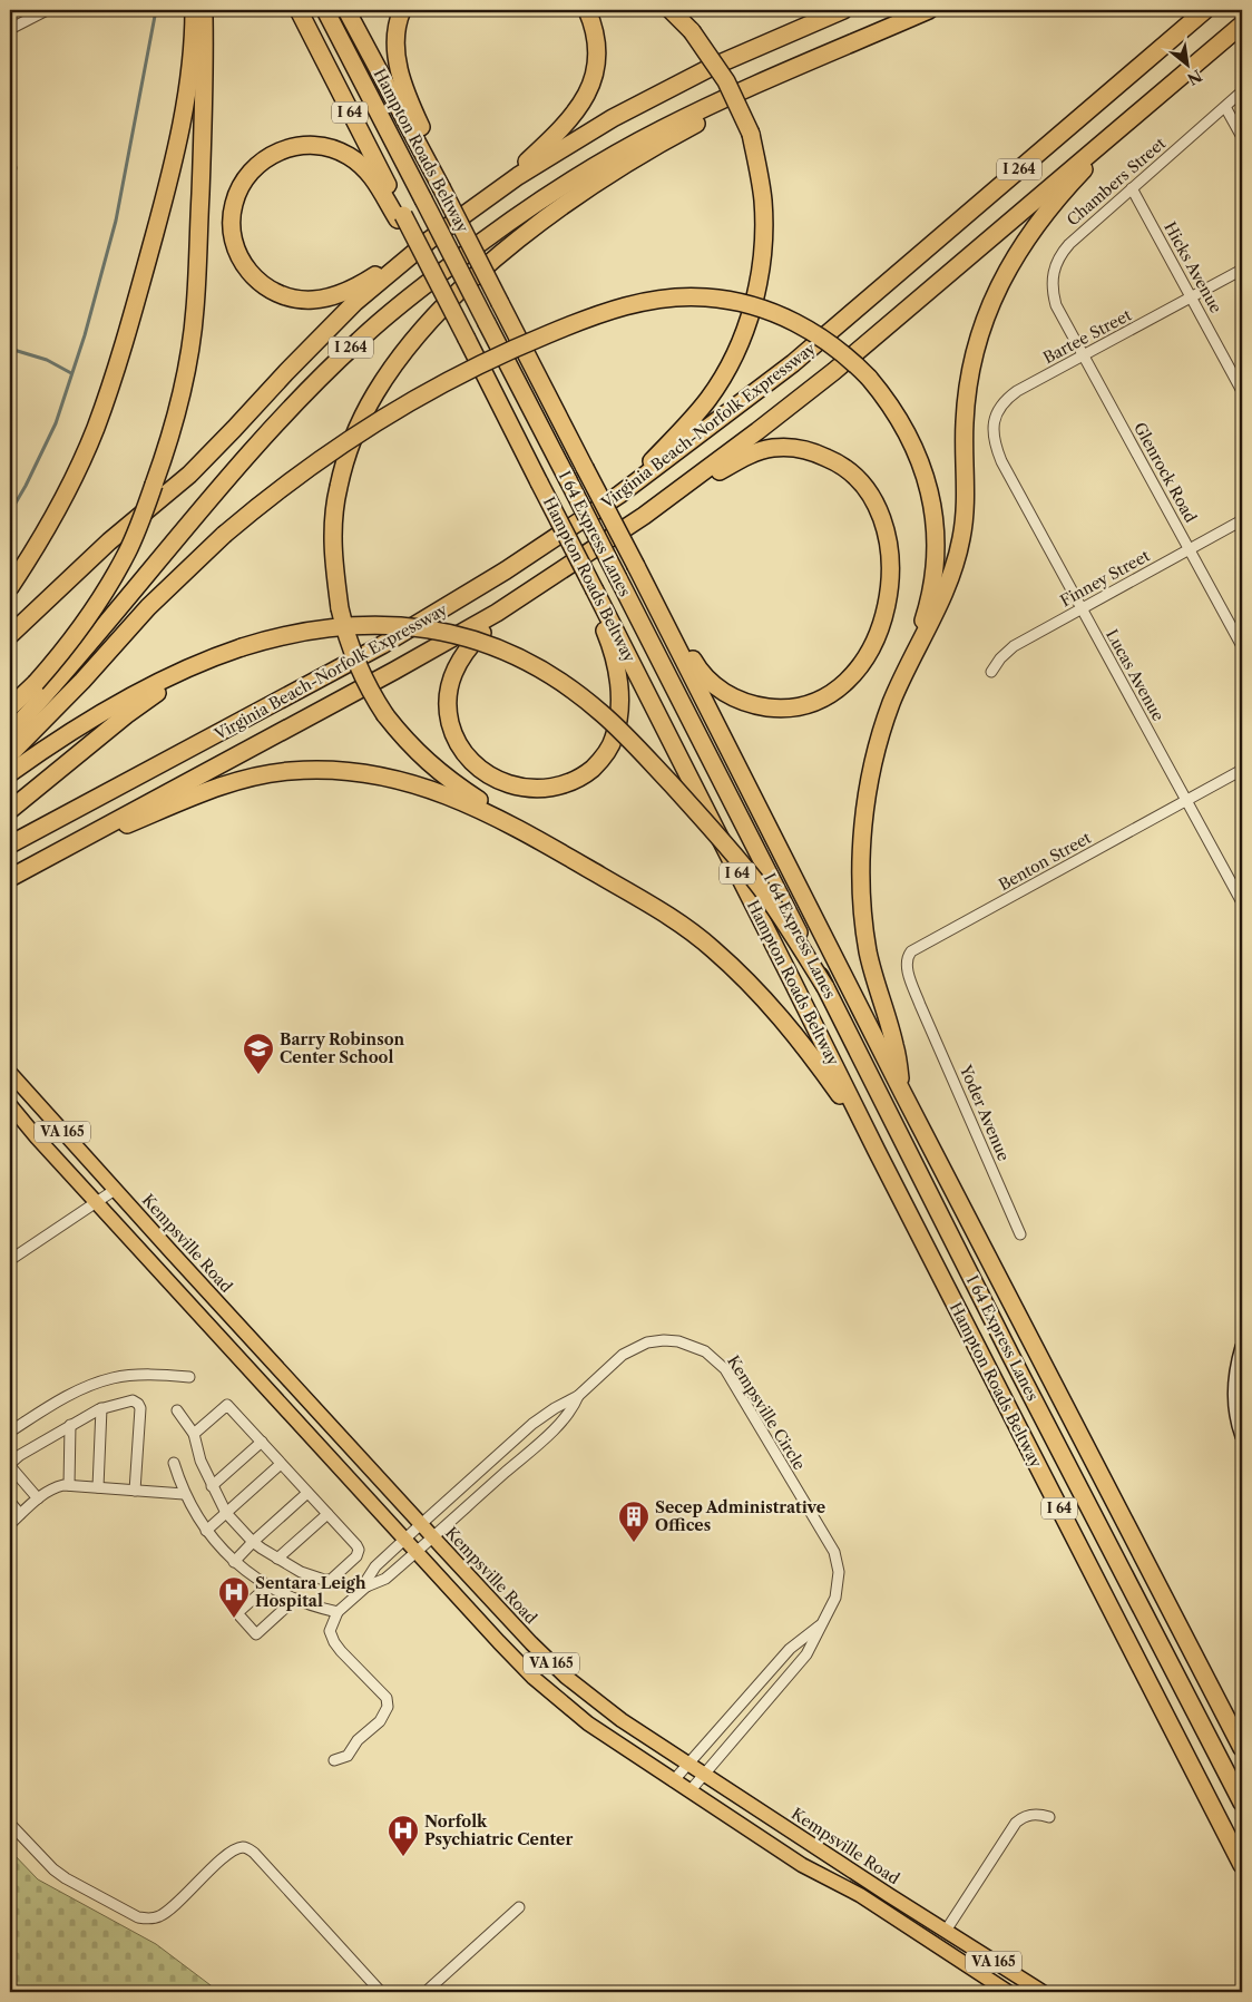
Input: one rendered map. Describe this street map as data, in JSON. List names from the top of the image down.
{
  "streets": {
    "highway": [
      "I 64",
      "Hampton Roads Beltway",
      "I 264",
      "Virginia Beach-Norfolk Expressway",
      "I 64 Express Lanes"
    ],
    "main road": ["VA 165", "Kempsville Road"],
    "street": [
      "Chambers Street",
      "Hicks Avenue",
      "Bartee Street",
      "Glenrock Road",
      "Finney Street",
      "Lucas Avenue",
      "Benton Street",
      "Yoder Avenue",
      "Kempsville Circle"
    ]
  },
  "crossings": [
    ["I 64", "Hampton Roads Beltway"],
    ["Chambers Street", "Hicks Avenue"],
    ["Chambers Street", "Glenrock Road"],
    ["Hicks Avenue", "Bartee Street"],
    ["Bartee Street", "Glenrock Road"],
    ["Bartee Street", "Lucas Avenue"],
    ["Glenrock Road", "Finney Street"],
    ["Finney Street", "Lucas Avenue"],
    ["Lucas Avenue", "Benton Street"],
    ["Benton Street", "Yoder Avenue"],
    ["VA 165", "Kempsville Circle"],
    ["Kempsville Road", "Kempsville Circle"]
  ],
  "places": {
    "school or university": ["Barry Robinson Center School"],
    "building": ["Secep Administrative Offices"],
    "hospital": ["Sentara Leigh Hospital", "Norfolk Psychiatric Center"]
  },
  "north": "bottom right"
}
